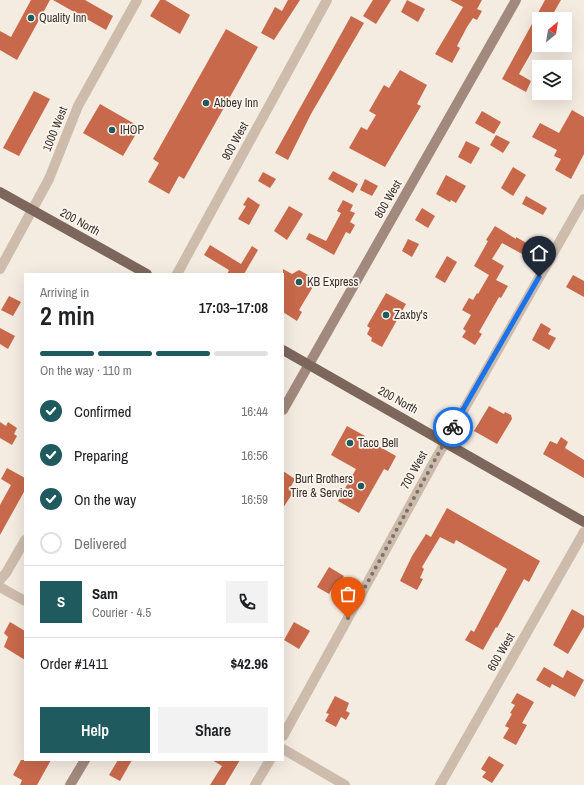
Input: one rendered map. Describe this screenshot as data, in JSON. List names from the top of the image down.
{
  "streets": {
    "main road": ["200 North"],
    "street": [
      "1000 West",
      "900 West",
      "800 West",
      "700 West",
      "600 West"
    ]
  },
  "crossings": [
    ["1000 West", "200 North"],
    ["800 West", "200 North"],
    ["200 North", "700 West"]
  ],
  "places": [
    "Quality Inn",
    "Abbey Inn",
    "IHOP",
    "KB Express",
    "Zaxby's",
    "Taco Bell",
    "Burt Brothers Tire & Service"
  ],
  "north": "top right",
  "page": {
    "heading": ["2 min", "Arriving in", "17:03–17:08"],
    "panel": [
      "Sam",
      "Courier · 4.5",
      "Order #1411",
      "$42.96"
    ],
    "bar": "On the way · 110 m",
    "list": [
      ["Confirmed", "16:44"],
      ["Preparing", "16:56"],
      ["On the way", "16:59"],
      "Delivered"
    ],
    "round": "S",
    "buttons": ["Help", "Share"]
  }
}
